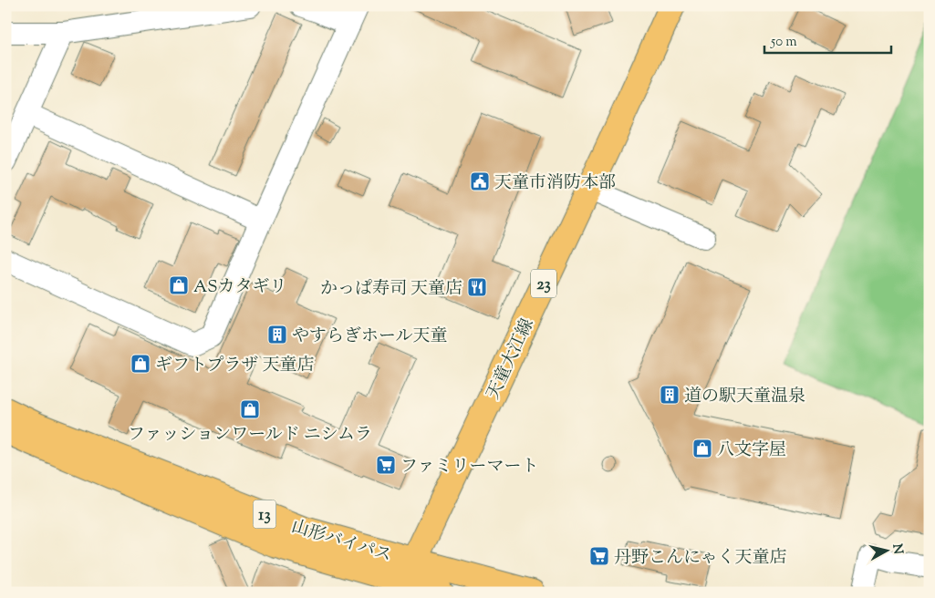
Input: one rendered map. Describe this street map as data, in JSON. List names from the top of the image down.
{
  "streets": {
    "main road": [
      "23",
      "天童大江線",
      "13",
      "山形バイパス"
    ]
  },
  "crossings": [
    ["天童大江線", "山形バイパス"]
  ],
  "places": {
    "public building": ["天童市消防本部"],
    "shop": [
      "ASカタギリ",
      "ギフトプラザ 天童店",
      "ファッションワールド ニシムラ",
      "八文字屋"
    ],
    "restaurant": ["かっぱ寿司 天童店"],
    "building": ["やすらぎホール天童", "道の駅天童温泉"],
    "supermarket": ["ファミリーマート", "丹野こんにゃく天童店"]
  },
  "scale_bar": "50 m",
  "north": "right"
}
